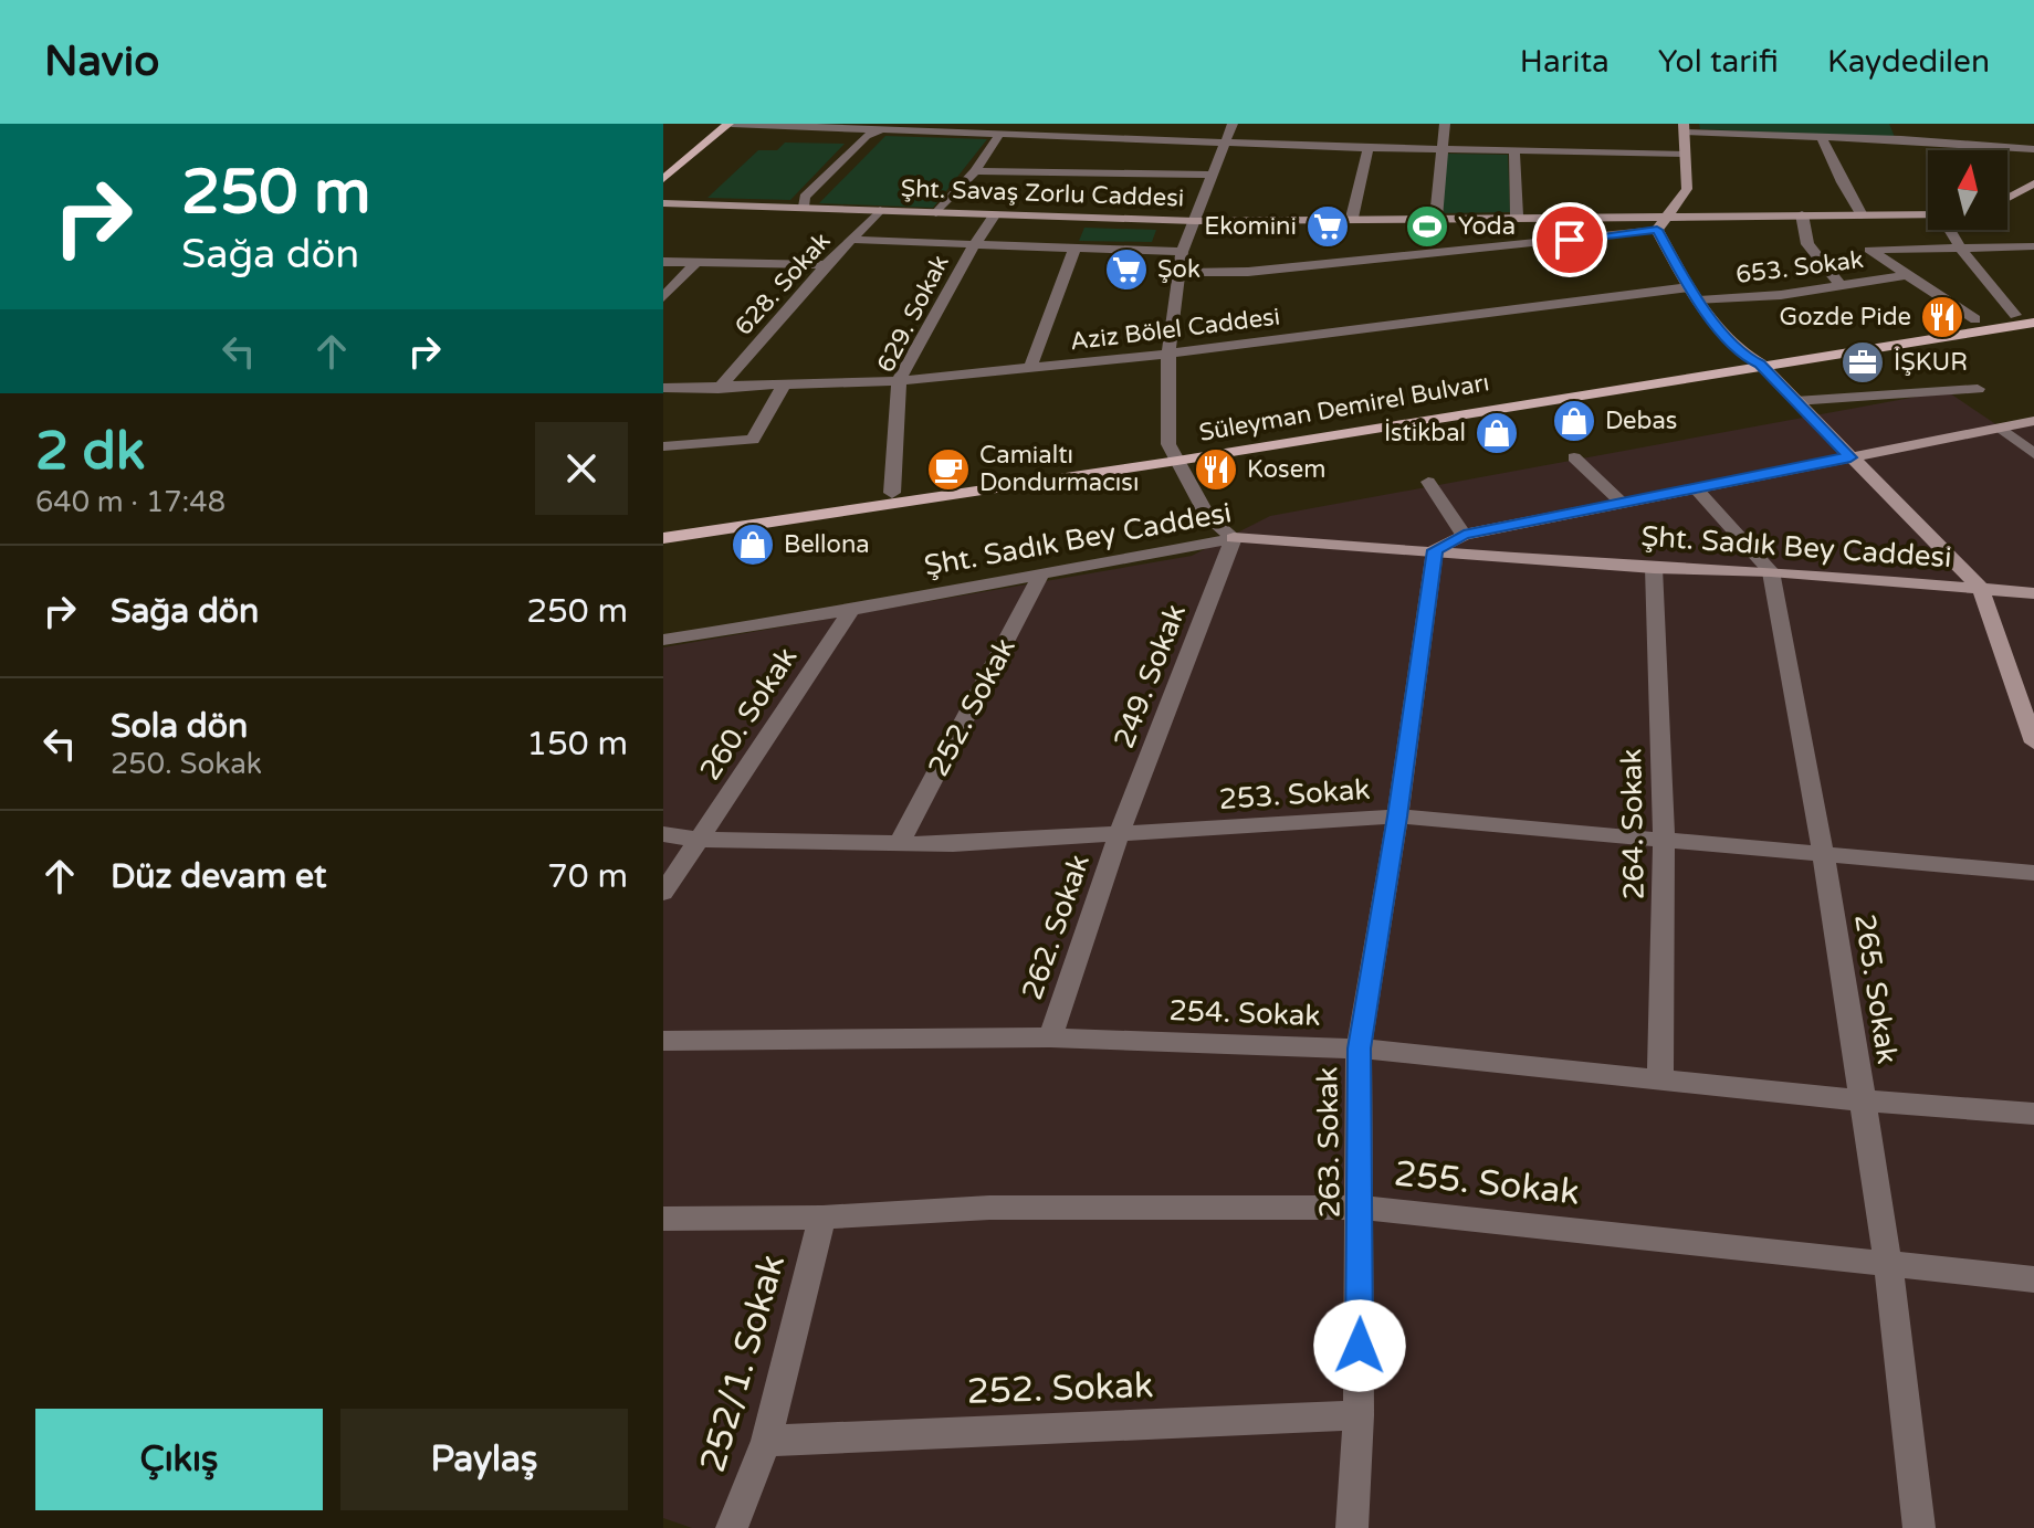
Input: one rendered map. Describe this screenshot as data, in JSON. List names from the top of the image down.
{
  "streets": {
    "main road": ["Süleyman Demirel Bulvarı"],
    "street": [
      "Şht. Savaş Zorlu Caddesi",
      "653. Sokak",
      "628. Sokak",
      "629. Sokak",
      "Aziz Bölel Caddesi",
      "Şht. Sadık Bey Caddesi",
      "249. Sokak",
      "252. Sokak",
      "260. Sokak",
      "253. Sokak",
      "264. Sokak",
      "262. Sokak",
      "265. Sokak",
      "254. Sokak",
      "263. Sokak",
      "255. Sokak",
      "252/1. Sokak"
    ]
  },
  "crossings": [
    ["Şht. Savaş Zorlu Caddesi", "628. Sokak"],
    ["Şht. Savaş Zorlu Caddesi", "629. Sokak"],
    ["628. Sokak", "Aziz Bölel Caddesi"],
    ["629. Sokak", "Aziz Bölel Caddesi"],
    ["629. Sokak", "Süleyman Demirel Bulvarı"],
    ["Şht. Sadık Bey Caddesi", "249. Sokak"],
    ["Şht. Sadık Bey Caddesi", "252. Sokak"],
    ["Şht. Sadık Bey Caddesi", "260. Sokak"],
    ["Şht. Sadık Bey Caddesi", "264. Sokak"],
    ["Şht. Sadık Bey Caddesi", "265. Sokak"],
    ["Şht. Sadık Bey Caddesi", "263. Sokak"],
    ["249. Sokak", "253. Sokak"],
    ["249. Sokak", "262. Sokak"],
    ["252. Sokak", "253. Sokak"],
    ["252. Sokak", "263. Sokak"],
    ["252. Sokak", "252/1. Sokak"],
    ["260. Sokak", "253. Sokak"],
    ["253. Sokak", "264. Sokak"],
    ["253. Sokak", "262. Sokak"],
    ["253. Sokak", "265. Sokak"],
    ["253. Sokak", "263. Sokak"],
    ["264. Sokak", "254. Sokak"],
    ["262. Sokak", "254. Sokak"],
    ["265. Sokak", "254. Sokak"],
    ["265. Sokak", "255. Sokak"],
    ["254. Sokak", "263. Sokak"],
    ["263. Sokak", "255. Sokak"],
    ["255. Sokak", "252/1. Sokak"]
  ],
  "places": {
    "supermarket": ["Ekomini", "Şok"],
    "sports": ["Yoda"],
    "restaurant": ["Gozde Pide", "Kosem"],
    "office": ["İŞKUR"],
    "shop": ["Debas", "İstikbal", "Bellona"],
    "cafe": ["Camialtı Dondurmacısı"]
  },
  "north": "top",
  "page": {
    "header": "Navio",
    "nav": ["Harita", "Yol tarifi", "Kaydedilen"],
    "turn": ["250 m", "Sağa dön"],
    "heading": ["2 dk", "640 m · 17:48"],
    "list": [
      {
        "name": "Sağa dön",
        "value": "250 m"
      },
      {
        "name": "Sola dön",
        "note": "250. Sokak",
        "value": "150 m"
      },
      {
        "name": "Düz devam et",
        "value": "70 m"
      }
    ],
    "buttons": ["Çıkış", "Paylaş"]
  }
}
